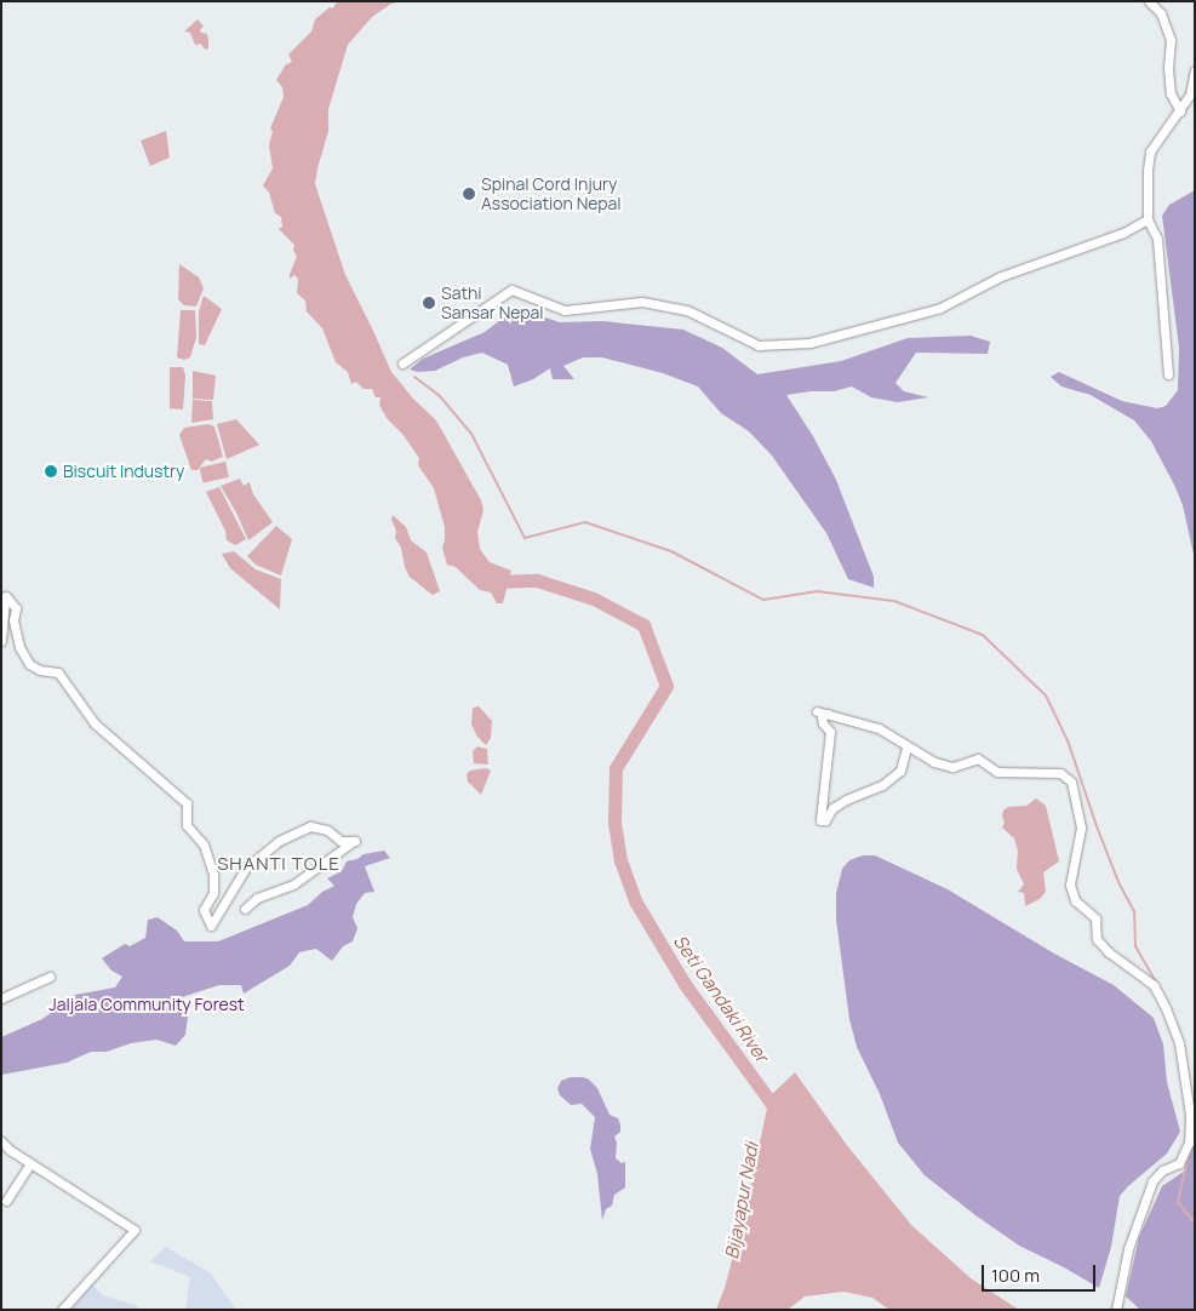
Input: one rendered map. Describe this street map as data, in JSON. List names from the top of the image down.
{
  "districts": ["SHANTI TOLE"],
  "water": ["Seti Gandaki River", "Bijayapur Nadi"],
  "parks": ["Jaljala Community Forest"],
  "places": ["Spinal Cord Injury Association Nepal", "Sathi Sansar Nepal", "Biscuit Industry"],
  "scale_bar": "100 m"
}
